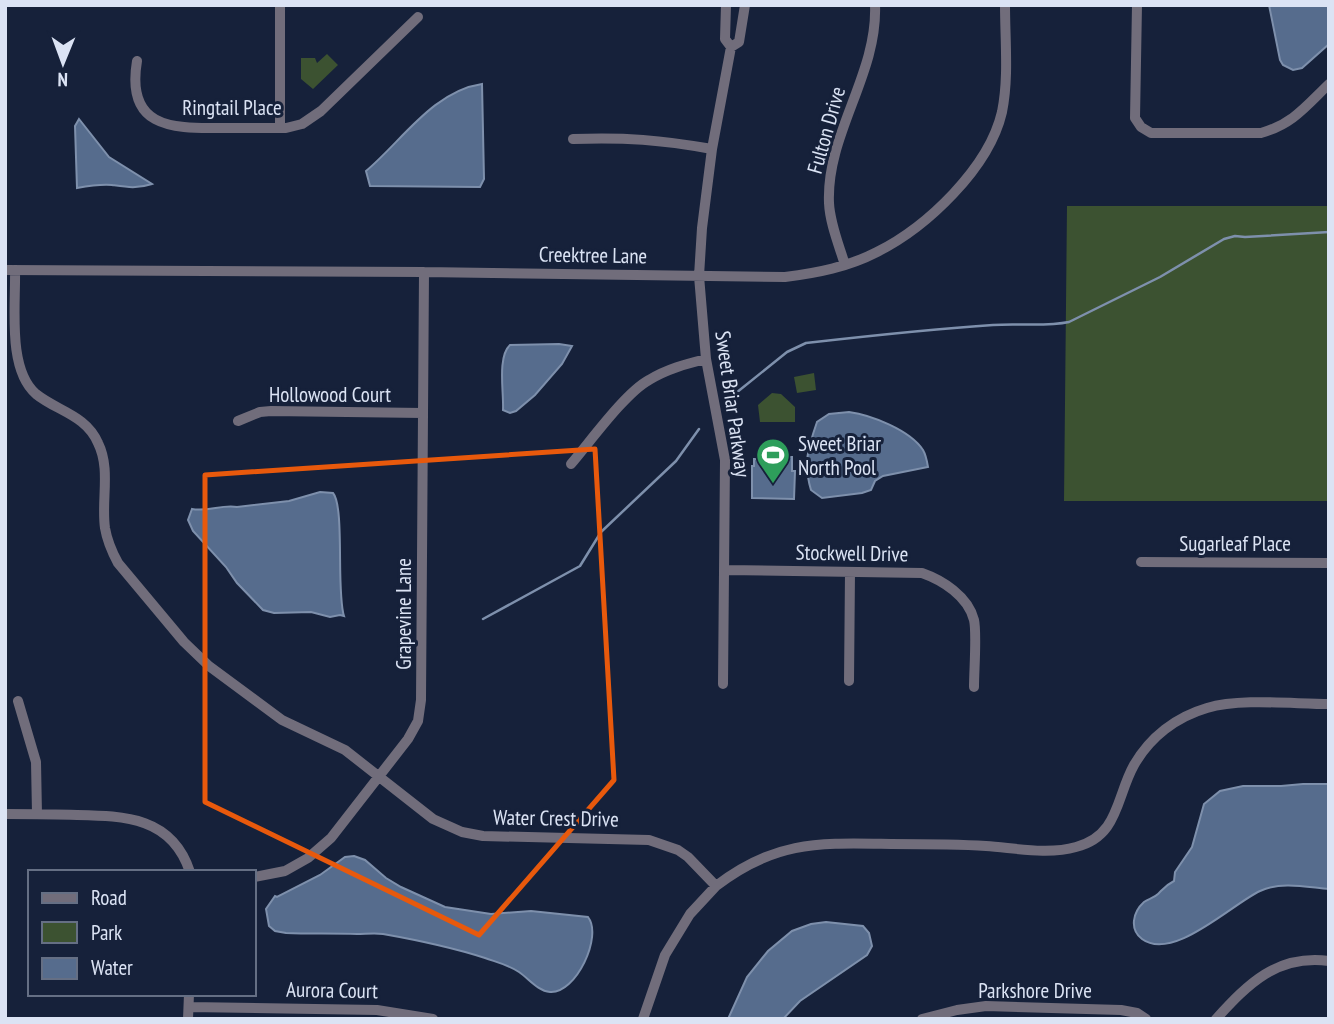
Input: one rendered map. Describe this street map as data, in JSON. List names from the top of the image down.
{
  "streets": {
    "street": [
      "Ringtail Place",
      "Fulton Drive",
      "Creektree Lane",
      "Hollowood Court",
      "Sweet Briar Parkway",
      "Sugarleaf Place",
      "Stockwell Drive",
      "Grapevine Lane",
      "Water Crest Drive",
      "Aurora Court",
      "Parkshore Drive"
    ]
  },
  "crossings": [
    ["Fulton Drive", "Creektree Lane"],
    ["Creektree Lane", "Sweet Briar Parkway"],
    ["Creektree Lane", "Grapevine Lane"],
    ["Creektree Lane", "Water Crest Drive"],
    ["Hollowood Court", "Grapevine Lane"],
    ["Sweet Briar Parkway", "Stockwell Drive"],
    ["Grapevine Lane", "Water Crest Drive"]
  ],
  "places": {
    "sports": ["Sweet Briar North Pool"]
  },
  "legend": ["Road", "Park", "Water"],
  "north": "bottom"
}
